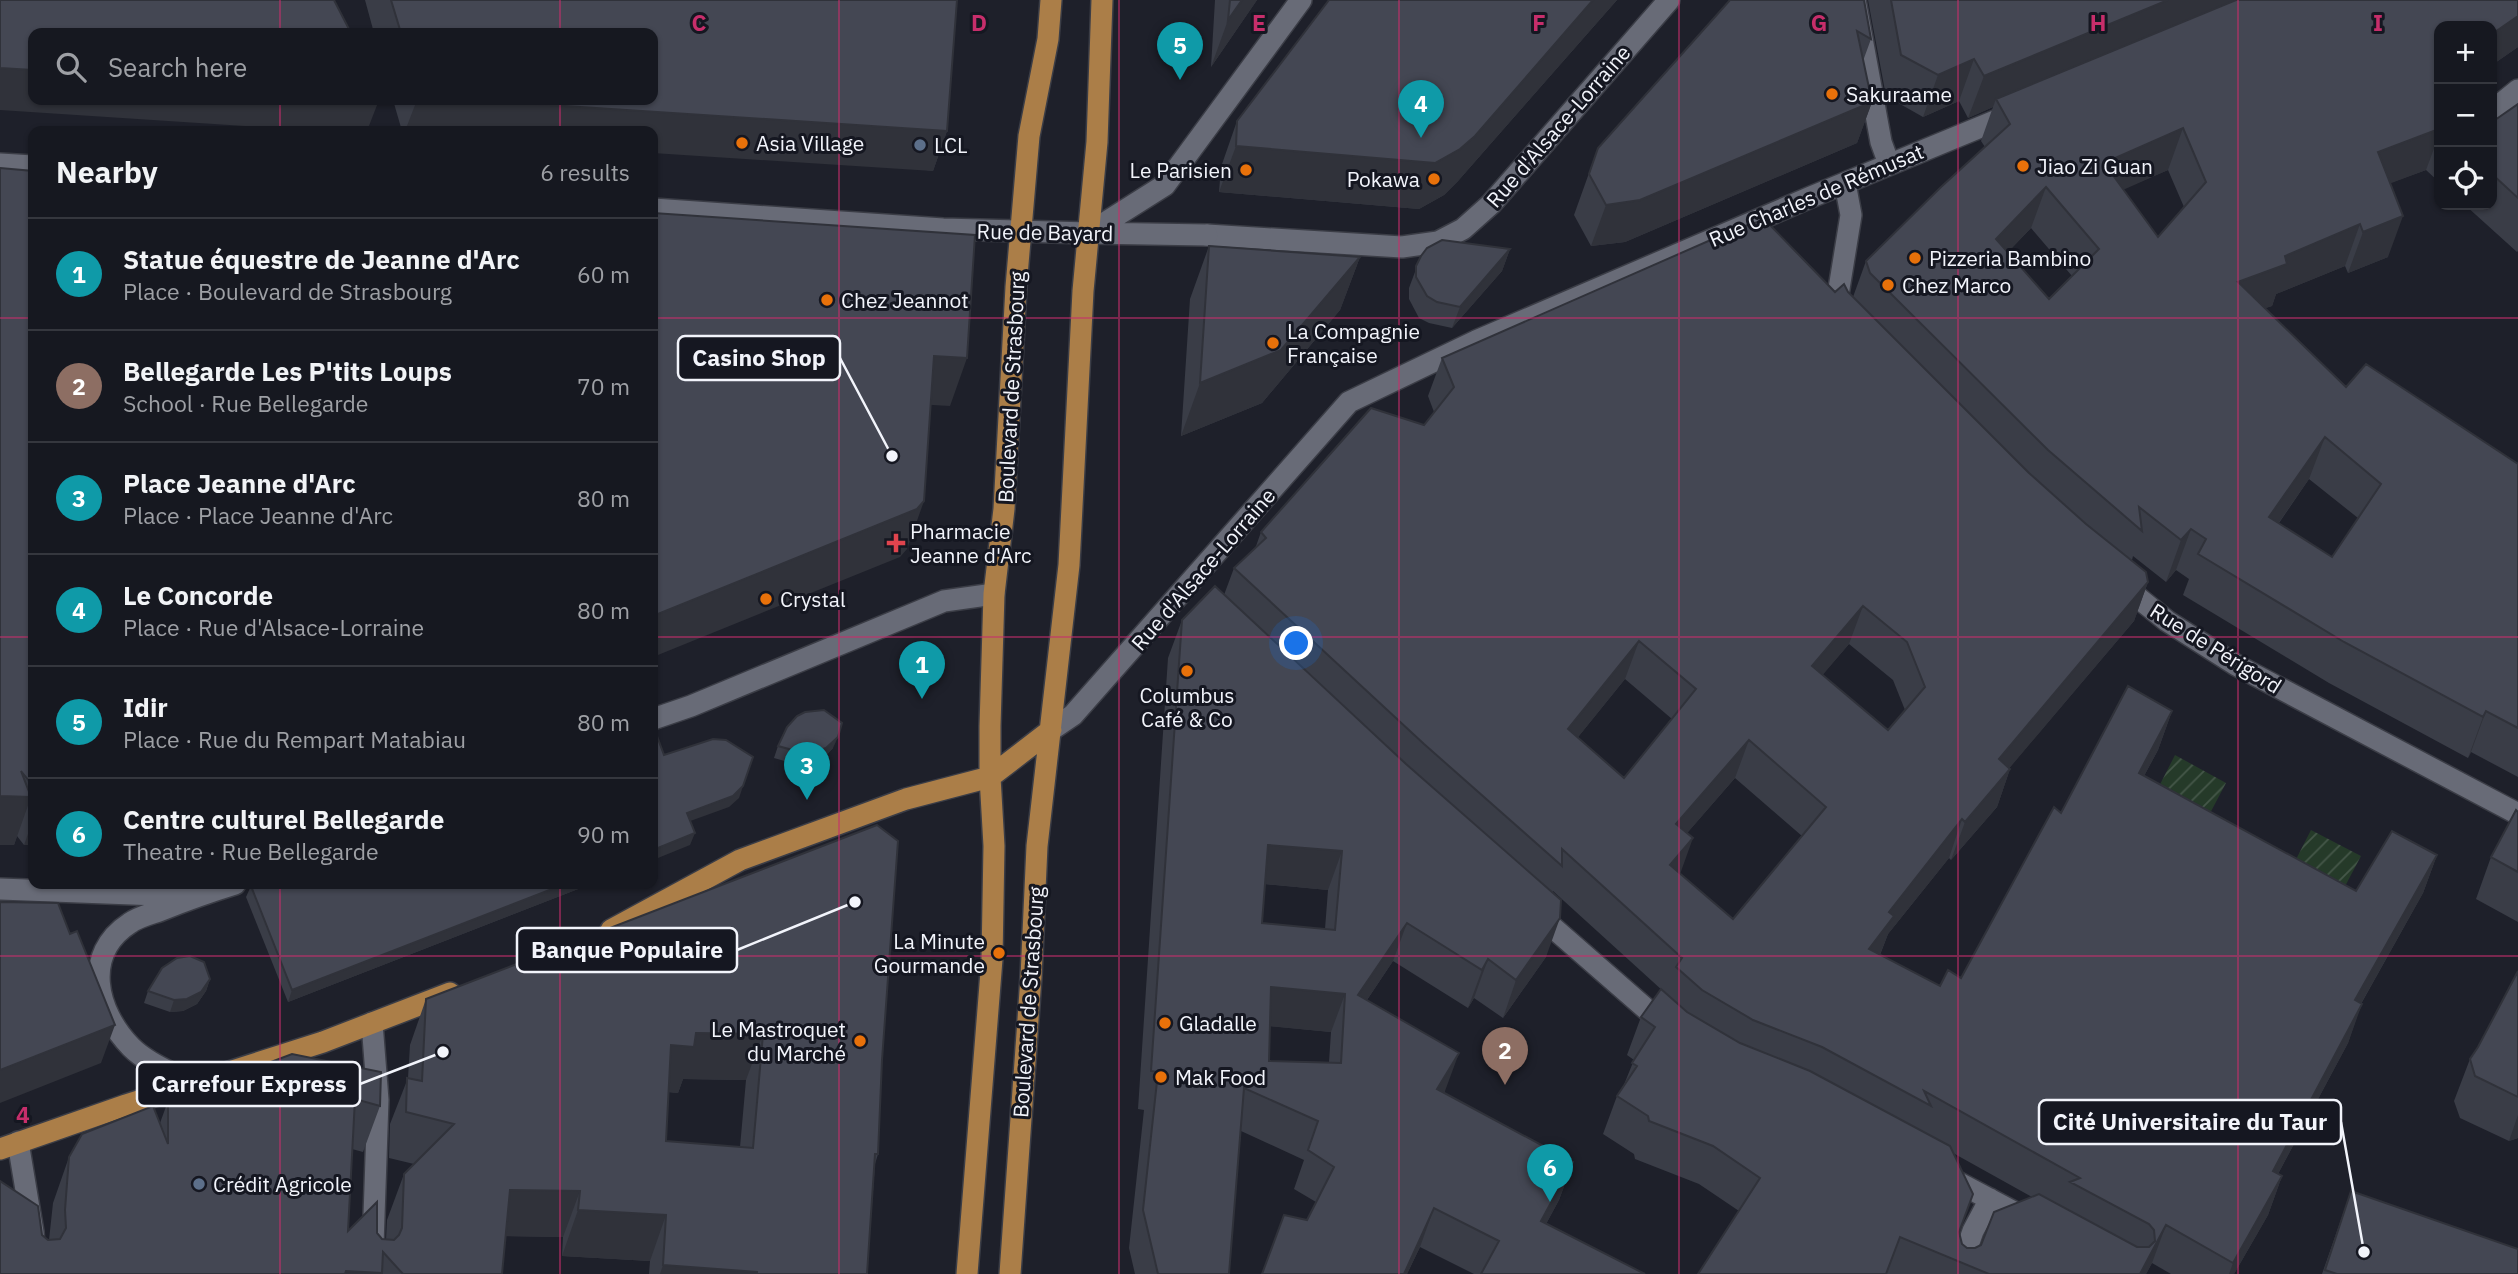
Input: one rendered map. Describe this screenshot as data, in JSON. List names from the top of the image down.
{
  "streets": {
    "main road": ["Boulevard de Strasbourg"],
    "street": [
      "Rue d'Alsace-Lorraine",
      "Rue Charles de Rémusat",
      "Rue de Bayard",
      "Rue de Périgord"
    ]
  },
  "crossings": [
    ["Rue d'Alsace-Lorraine", "Rue Charles de Rémusat"],
    ["Rue d'Alsace-Lorraine", "Rue de Bayard"],
    ["Rue d'Alsace-Lorraine", "Boulevard de Strasbourg"],
    ["Rue de Bayard", "Boulevard de Strasbourg"]
  ],
  "places": {
    "other": [
      "Sakuraame",
      "Asia Village",
      "LCL",
      "Jiao Zi Guan",
      "Le Parisien",
      "Pokawa",
      "Pizzeria Bambino",
      "Chez Marco",
      "Chez Jeannot",
      "La Compagnie Française",
      "Casino Shop",
      "Crystal",
      "Columbus Café & Co",
      "Banque Populaire",
      "La Minute Gourmande",
      "Gladalle",
      "Le Mastroquet du Marché",
      "Carrefour Express",
      "Mak Food",
      "Crédit Agricole",
      "Cité Universitaire du Taur"
    ],
    "health": ["Pharmacie Jeanne d'Arc"]
  },
  "page": {
    "map_buttons": ["+", "−"],
    "pins": [
      "5",
      "4",
      "1",
      "3",
      "2",
      "6"
    ],
    "search": "Search here",
    "heading": ["Nearby", "6 results"],
    "list": [
      {
        "mark": "1",
        "name": "Statue équestre de Jeanne d'Arc",
        "note": "Place · Boulevard de Strasbourg",
        "value": "60 m"
      },
      {
        "mark": "2",
        "name": "Bellegarde Les P'tits Loups",
        "note": "School · Rue Bellegarde",
        "value": "70 m"
      },
      {
        "mark": "3",
        "name": "Place Jeanne d'Arc",
        "note": "Place · Place Jeanne d'Arc",
        "value": "80 m"
      },
      {
        "mark": "4",
        "name": "Le Concorde",
        "note": "Place · Rue d'Alsace-Lorraine",
        "value": "80 m"
      },
      {
        "mark": "5",
        "name": "Idir",
        "note": "Place · Rue du Rempart Matabiau",
        "value": "80 m"
      },
      {
        "mark": "6",
        "name": "Centre culturel Bellegarde",
        "note": "Theatre · Rue Bellegarde",
        "value": "90 m"
      }
    ]
  },
  "grid": {
    "columns": [
      "C",
      "D",
      "E",
      "F",
      "G",
      "H",
      "I"
    ],
    "rows": ["4"]
  }
}
